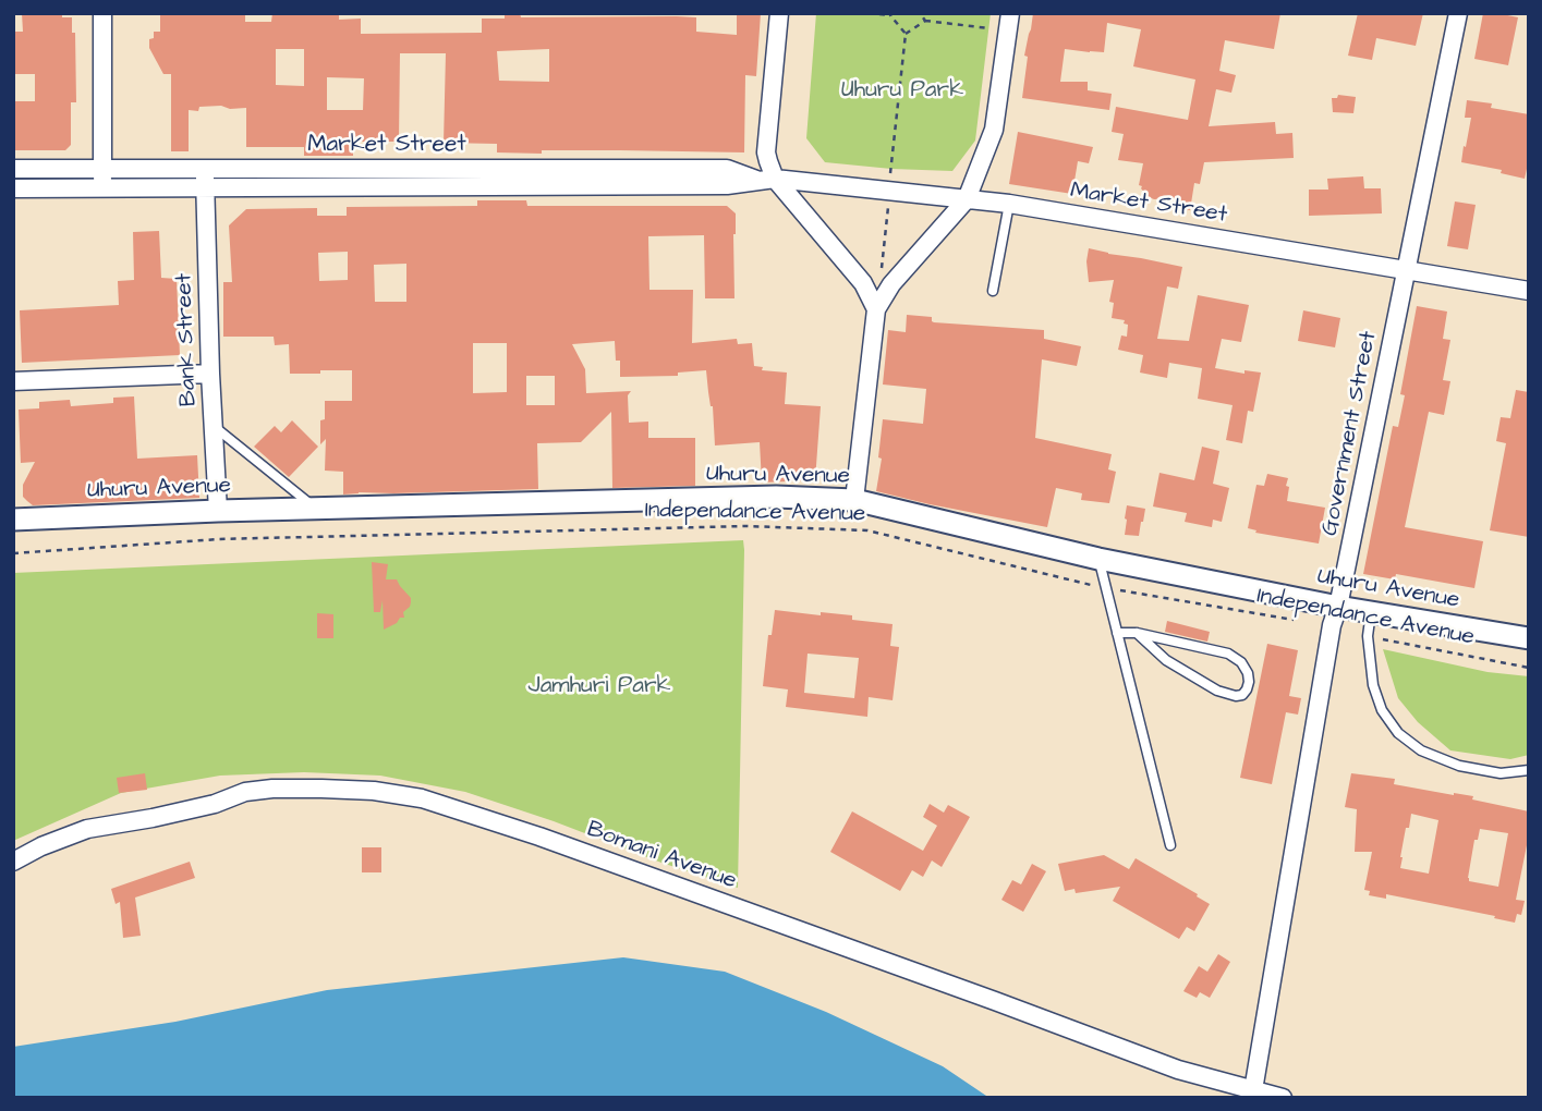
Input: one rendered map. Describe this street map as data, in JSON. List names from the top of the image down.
{
  "streets": {
    "street": [
      "Market Street",
      "Bank Street",
      "Government Street",
      "Uhuru Avenue",
      "Bomani Avenue"
    ],
    "path": ["Independance Avenue"]
  },
  "crossings": [
    ["Market Street", "Bank Street"],
    ["Market Street", "Government Street"],
    ["Bank Street", "Uhuru Avenue"],
    ["Government Street", "Uhuru Avenue"],
    ["Government Street", "Independance Avenue"],
    ["Government Street", "Bomani Avenue"],
    ["Uhuru Avenue", "Independance Avenue"]
  ],
  "parks": ["Uhuru Park", "Jamhuri Park"]
}
